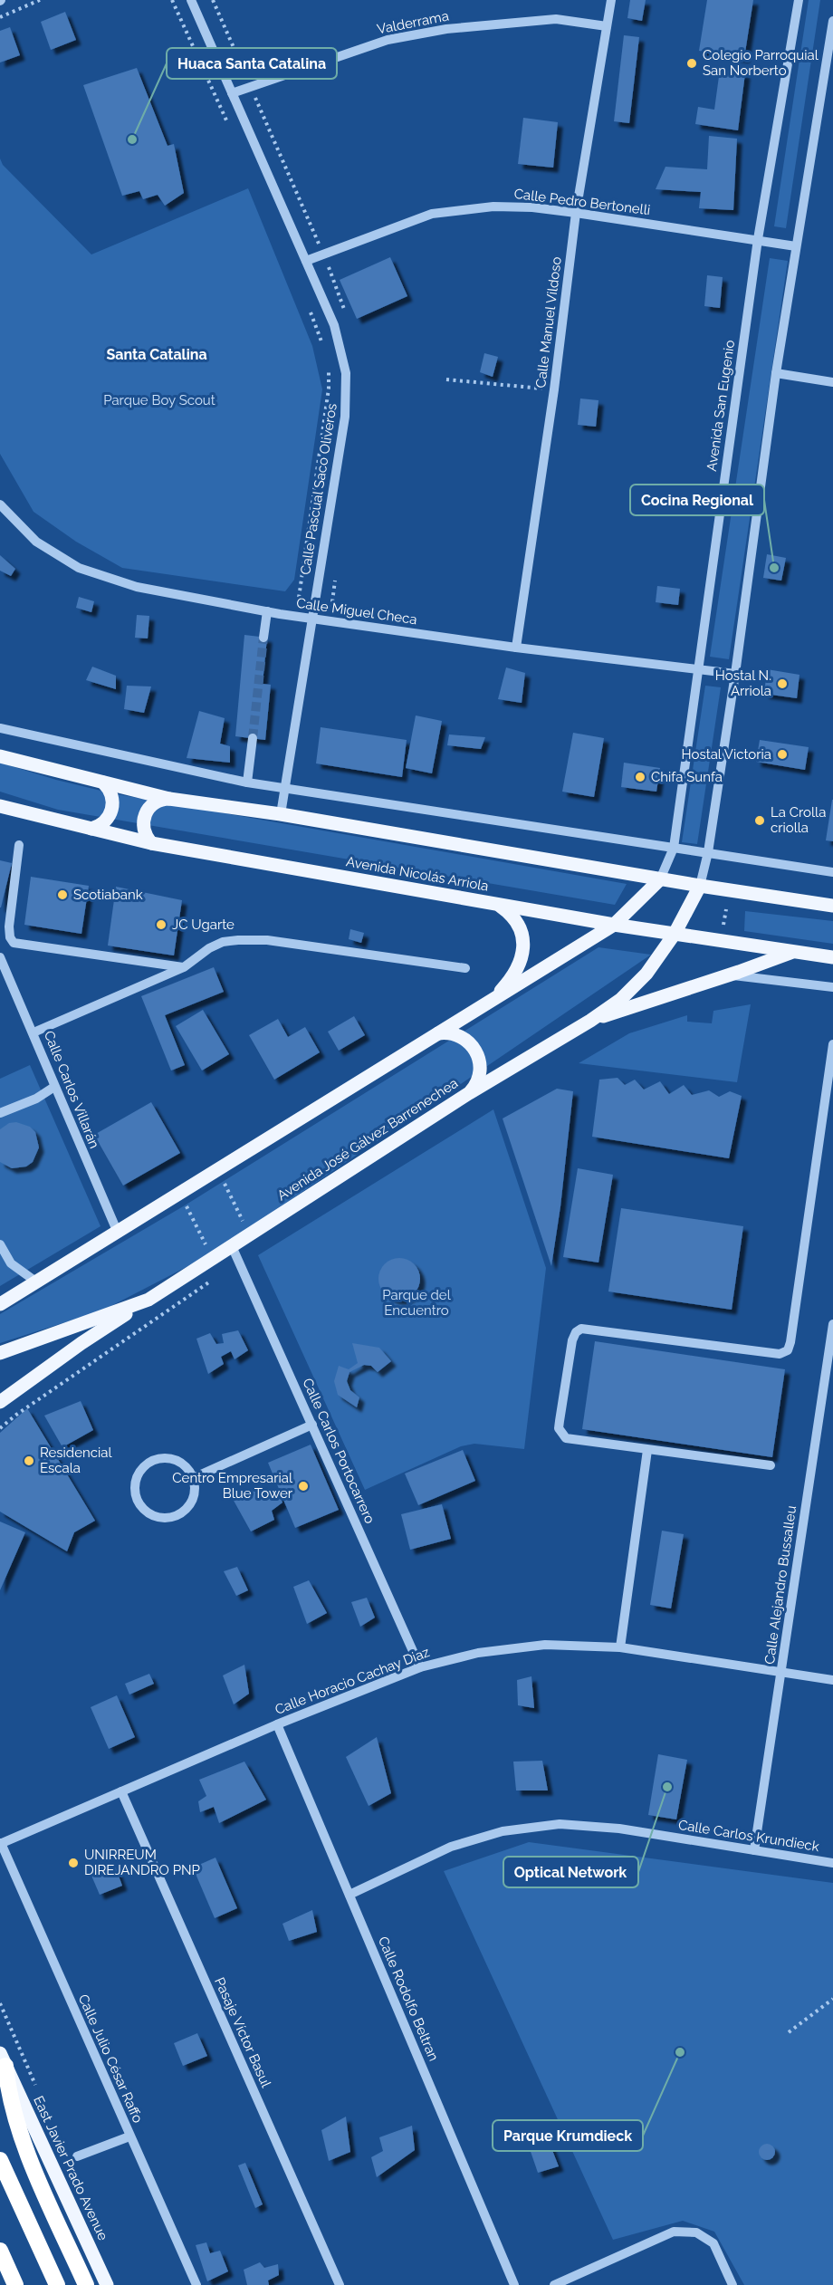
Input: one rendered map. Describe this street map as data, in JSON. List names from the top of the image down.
{
  "streets": {
    "main road": ["Avenida Nicolás Arriola", "Avenida José Gálvez Barrenechea", "East Javier Prado Avenue"],
    "street": [
      "Valderrama",
      "Calle Pedro Bertonelli",
      "Calle Manuel Vildoso",
      "Avenida San Eugenio",
      "Calle Pascual Saco Oliveros",
      "Calle Miguel Checa",
      "Calle Carlos Villarán",
      "Calle Carlos Portocarrero",
      "Calle Alejandro Bussalleu",
      "Calle Horacio Cachay Diaz",
      "Calle Carlos Krundieck",
      "Calle Rodolfo Beltran",
      "Pasaje Víctor Basul",
      "Calle Julio César Raffo"
    ]
  },
  "crossings": [
    ["Valderrama", "Calle Manuel Vildoso"],
    ["Valderrama", "Calle Pascual Saco Oliveros"],
    ["Calle Pedro Bertonelli", "Calle Manuel Vildoso"],
    ["Calle Pedro Bertonelli", "Avenida San Eugenio"],
    ["Calle Pedro Bertonelli", "Calle Pascual Saco Oliveros"],
    ["Calle Manuel Vildoso", "Calle Miguel Checa"],
    ["Avenida San Eugenio", "Calle Miguel Checa"],
    ["Calle Pascual Saco Oliveros", "Calle Miguel Checa"],
    ["Avenida Nicolás Arriola", "Avenida José Gálvez Barrenechea"],
    ["Avenida José Gálvez Barrenechea", "Calle Carlos Portocarrero"],
    ["Calle Carlos Portocarrero", "Calle Horacio Cachay Diaz"],
    ["Calle Alejandro Bussalleu", "Calle Horacio Cachay Diaz"],
    ["Calle Alejandro Bussalleu", "Calle Carlos Krundieck"],
    ["Calle Horacio Cachay Diaz", "Calle Rodolfo Beltran"],
    ["Calle Horacio Cachay Diaz", "Pasaje Víctor Basul"],
    ["Calle Horacio Cachay Diaz", "Calle Julio César Raffo"],
    ["Calle Carlos Krundieck", "Calle Rodolfo Beltran"]
  ],
  "districts": ["Santa Catalina"],
  "parks": ["Parque Boy Scout", "Parque del Encuentro"],
  "places": [
    "Colegio Parroquial San Norberto",
    "Huaca Santa Catalina",
    "Cocina Regional",
    "Hostal N. Arriola",
    "Hostal Victoria",
    "Chifa Sunfa",
    "La Crolla criolla",
    "Scotiabank",
    "JC Ugarte",
    "Residencial Escala",
    "Centro Empresarial Blue Tower",
    "Optical Network",
    "UNIRREUM DIREJANDRO PNP",
    "Parque Krumdieck"
  ]
}
